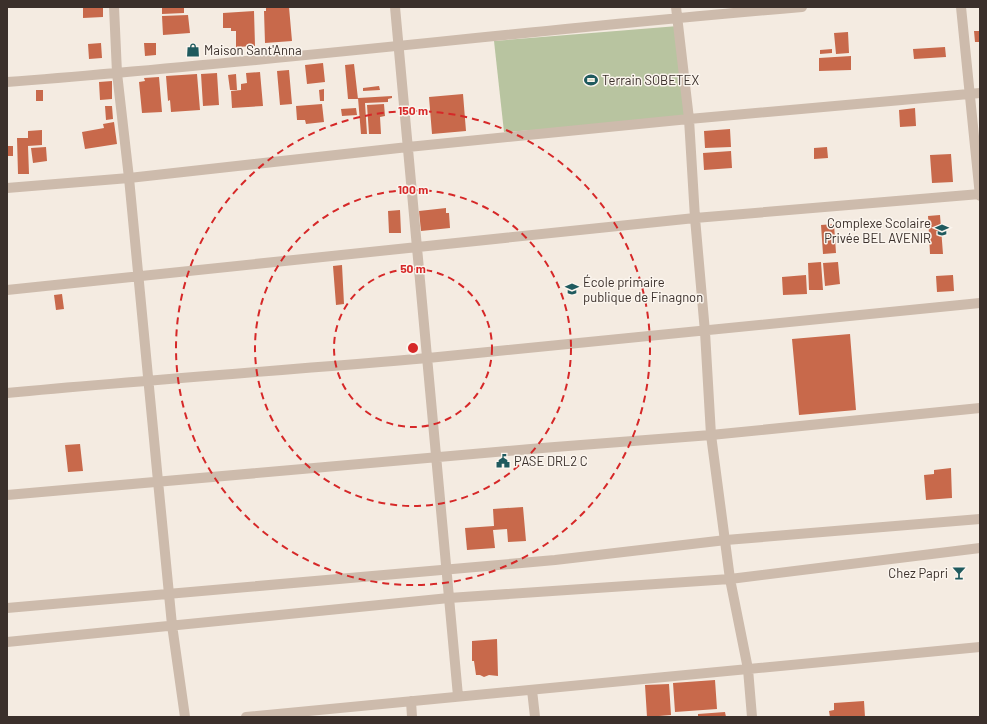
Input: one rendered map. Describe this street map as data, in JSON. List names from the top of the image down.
{
  "places": {
    "shop": ["Maison Sant'Anna"],
    "sports": ["Terrain SOBETEX"],
    "school or university": ["Complexe Scolaire Privée BEL AVENIR", "École primaire publique de Finagnon"],
    "public building": ["PASE DRL2 C"],
    "bar": ["Chez Papri"]
  },
  "rings": ["150 m", "100 m", "50 m"]
}
